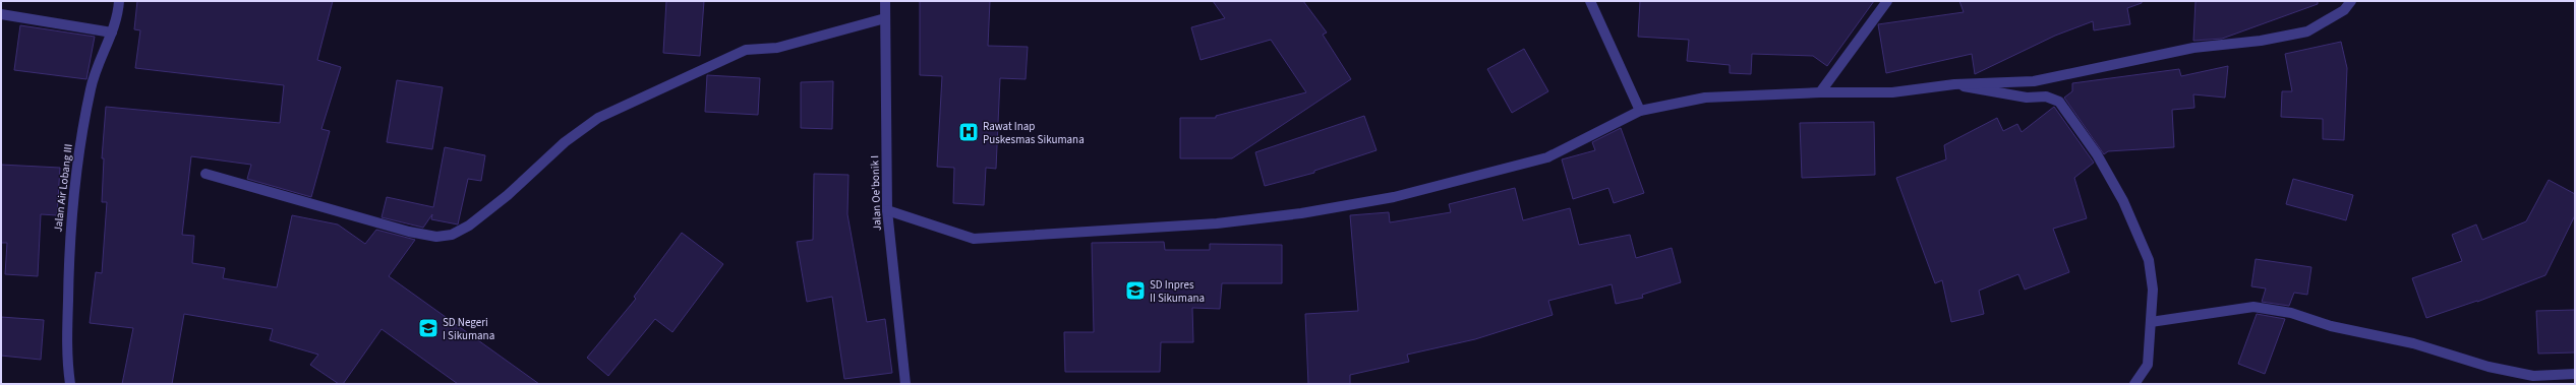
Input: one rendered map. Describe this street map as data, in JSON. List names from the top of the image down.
{
  "streets": {
    "street": ["Jalan Air Lobang III", "Jalan Oe'bonik I"]
  },
  "places": {
    "hospital": ["Rawat Inap Puskesmas Sikumana"],
    "school or university": ["SD Inpres II Sikumana", "SD Negeri I Sikumana"]
  }
}
